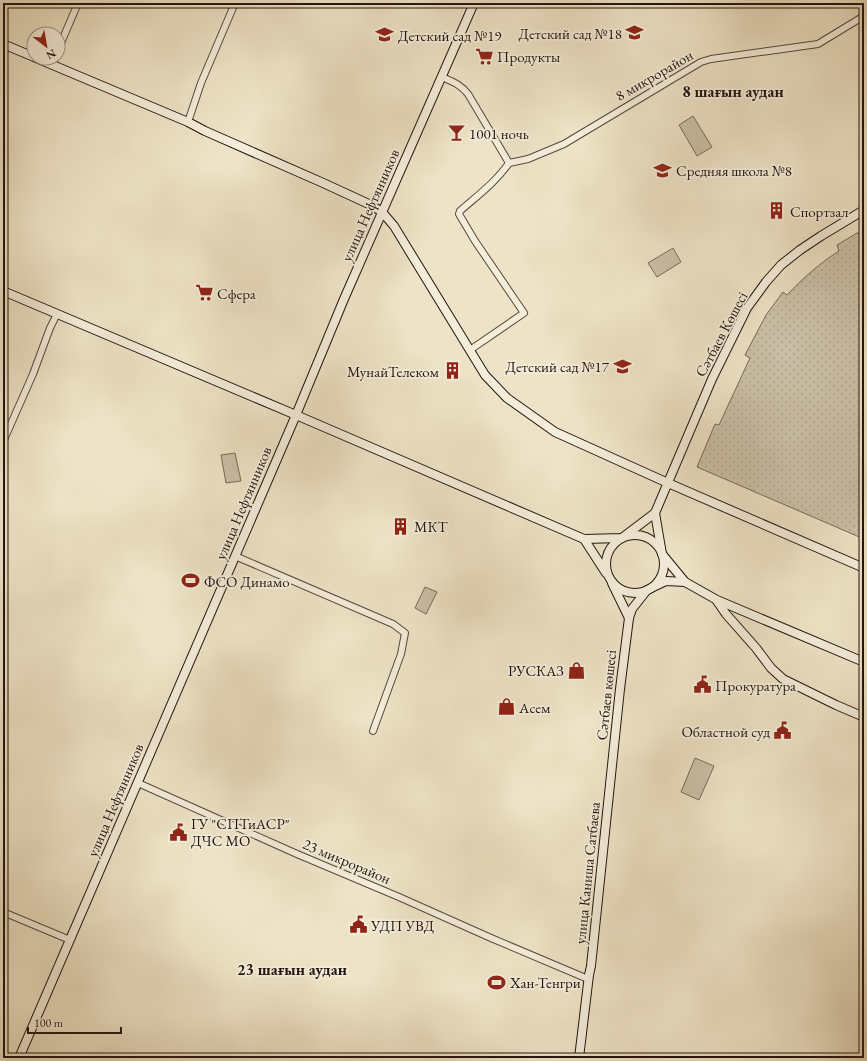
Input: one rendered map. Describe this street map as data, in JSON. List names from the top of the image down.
{
  "streets": {
    "main road": [
      "улица Нефтянников",
      "Сәтбаев Көшесі",
      "Сәтбаев көшесі",
      "улица Каниша Сатбаева"
    ],
    "street": ["8 микрорайон", "23 микрорайон"]
  },
  "crossings": [
    ["улица Нефтянников", "23 микрорайон"],
    ["Сәтбаев Көшесі", "Сәтбаев көшесі"],
    ["Сәтбаев көшесі", "улица Каниша Сатбаева"],
    ["23 микрорайон", "улица Каниша Сатбаева"]
  ],
  "districts": ["8 шағын аудан", "23 шағын аудан"],
  "places": {
    "school or university": [
      "Детский сад №18",
      "Детский сад №19",
      "Средняя школа №8",
      "Детский сад №17"
    ],
    "supermarket": ["Продукты", "Сфера"],
    "bar": ["1001 ночь"],
    "building": ["Спортзал", "МунайТелеком", "МКТ"],
    "sports": ["ФСО Динамо", "Хан-Тенгри"],
    "shop": ["РУСКАЗ", "Асем"],
    "public building": [
      "Прокуратура",
      "Областной суд",
      "ГУ \"СПТиАСР\" ДЧС МО",
      "УДП УВД"
    ]
  },
  "scale_bar": "100 m",
  "north": "bottom right"
}
